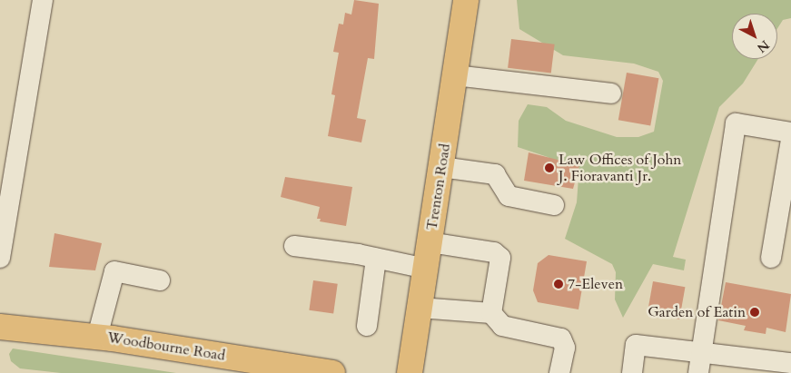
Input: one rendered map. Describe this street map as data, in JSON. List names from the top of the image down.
{
  "streets": {
    "main road": ["Trenton Road", "Woodbourne Road"]
  },
  "places": ["Law Offices of John J. Fioravanti Jr.", "7-Eleven", "Garden of Eatin"],
  "north": "bottom right"
}
